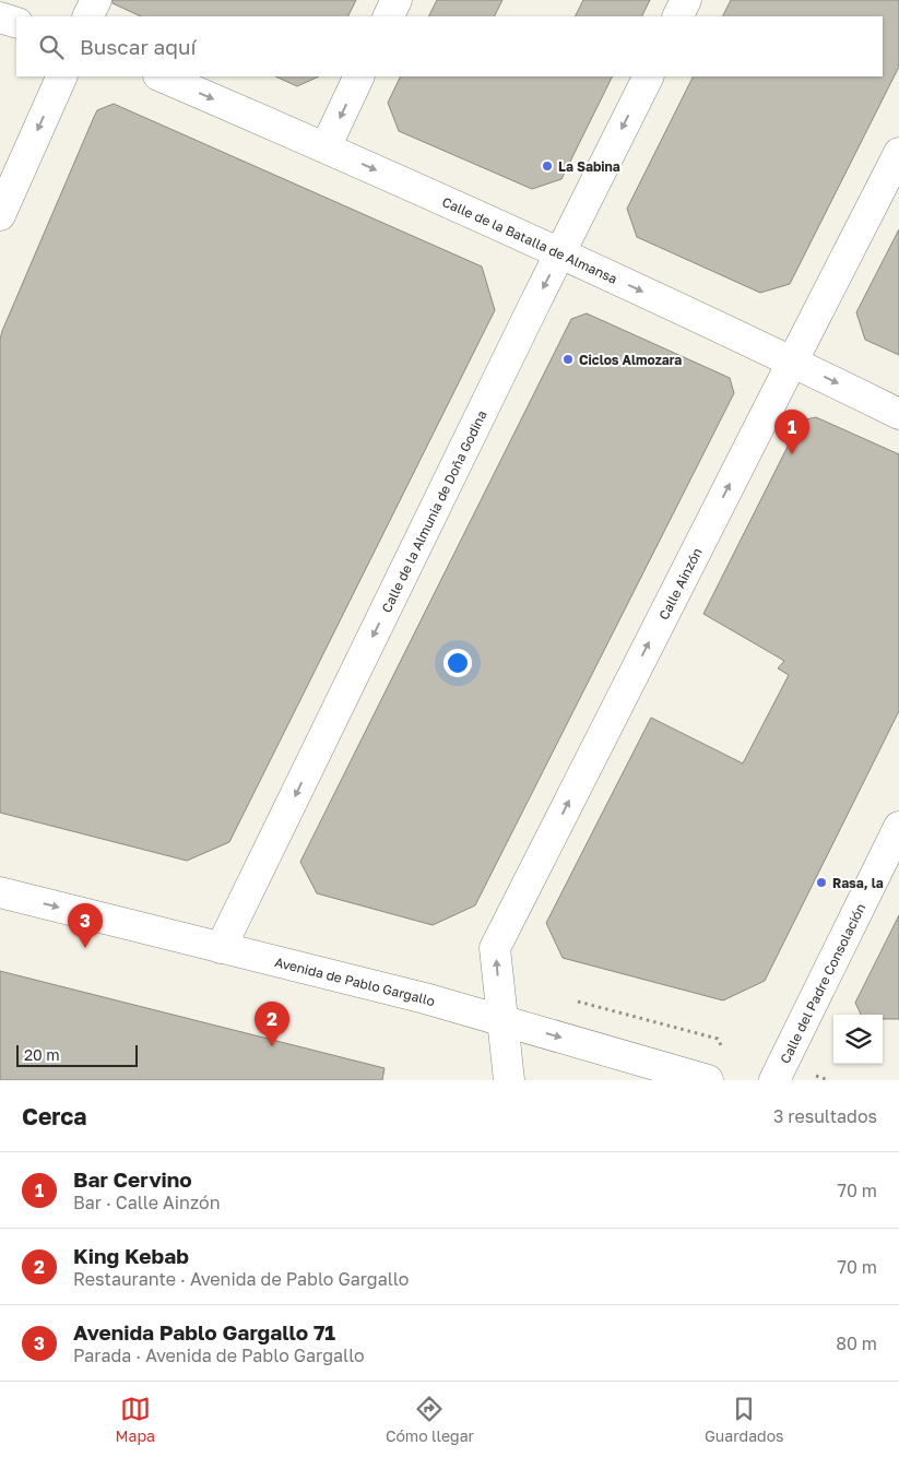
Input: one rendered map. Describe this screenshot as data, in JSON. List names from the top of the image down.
{
  "streets": {
    "street": [
      "Calle de la Batalla de Almansa",
      "Calle de la Almunia de Doña Godina",
      "Calle Ainzón",
      "Avenida de Pablo Gargallo",
      "Calle del Padre Consolación"
    ]
  },
  "crossings": [
    ["Calle de la Batalla de Almansa", "Calle de la Almunia de Doña Godina"],
    ["Calle de la Batalla de Almansa", "Calle Ainzón"],
    ["Calle de la Almunia de Doña Godina", "Avenida de Pablo Gargallo"],
    ["Calle Ainzón", "Avenida de Pablo Gargallo"]
  ],
  "one_way": [
    "Calle de la Batalla de Almansa",
    "Calle de la Almunia de Doña Godina",
    "Calle Ainzón",
    "Avenida de Pablo Gargallo"
  ],
  "places": ["La Sabina", "Ciclos Almozara", "Rasa, la"],
  "scale_bar": "20 m",
  "page": {
    "search": "Buscar aquí",
    "pins": ["1", "3", "2"],
    "scale": "20 m",
    "heading": ["Cerca", "3 resultados"],
    "list": [
      {
        "mark": "1",
        "name": "Bar Cervino",
        "note": "Bar · Calle Ainzón",
        "value": "70 m"
      },
      {
        "mark": "2",
        "name": "King Kebab",
        "note": "Restaurante · Avenida de Pablo Gargallo",
        "value": "70 m"
      },
      {
        "mark": "3",
        "name": "Avenida Pablo Gargallo 71",
        "note": "Parada · Avenida de Pablo Gargallo",
        "value": "80 m"
      }
    ],
    "nav": ["Mapa", "Cómo llegar", "Guardados"]
  }
}
